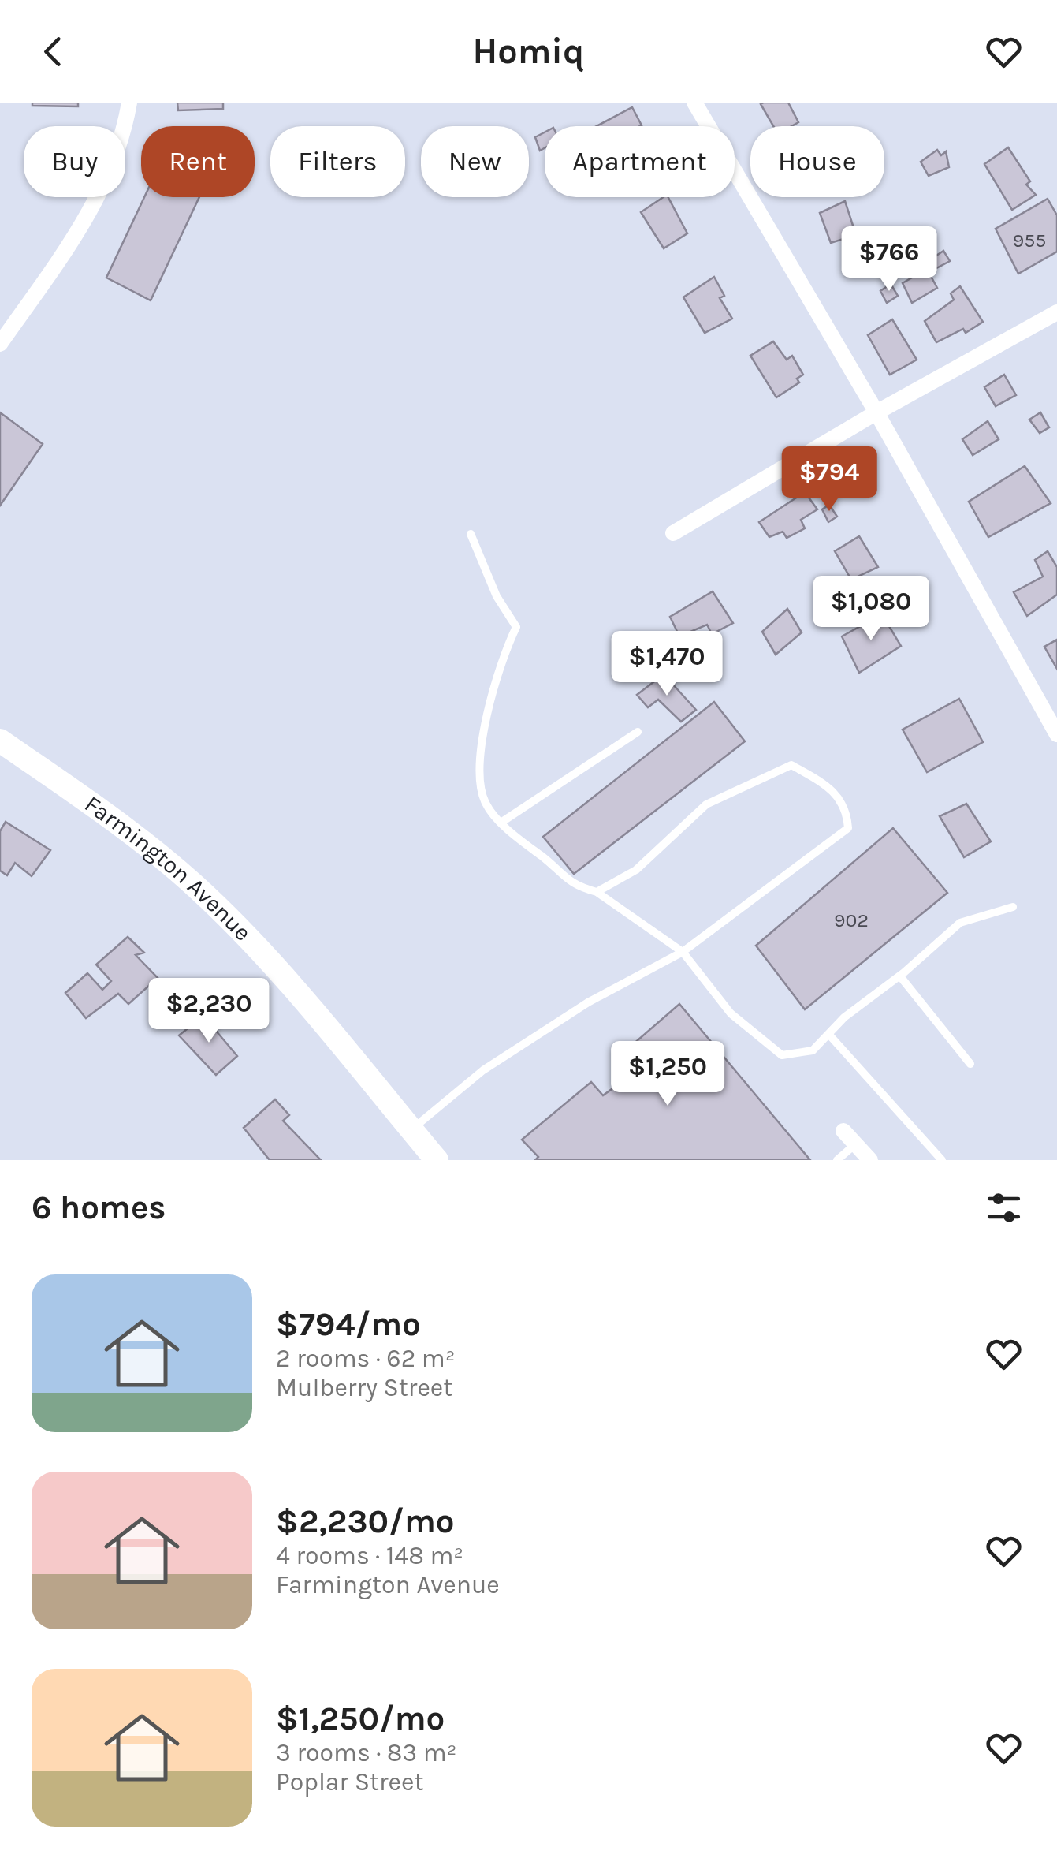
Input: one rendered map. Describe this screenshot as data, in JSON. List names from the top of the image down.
{
  "streets": {
    "street": ["Farmington Avenue"]
  },
  "house_numbers": ["955", "902"],
  "page": {
    "header": "Homiq",
    "chip": [
      "Buy",
      "Rent",
      "Filters",
      "New",
      "Apartment",
      "House"
    ],
    "price": [
      "$766",
      "$794",
      "$1,080",
      "$1,470",
      "$2,230",
      "$1,250"
    ],
    "heading": "6 homes",
    "list": [
      {
        "name": "$794/mo",
        "note": "2 rooms · 62 m² · Mulberry Street"
      },
      {
        "name": "$2,230/mo",
        "note": "4 rooms · 148 m² · Farmington Avenue"
      },
      {
        "name": "$1,250/mo",
        "note": "3 rooms · 83 m² · Poplar Street"
      }
    ]
  }
}
